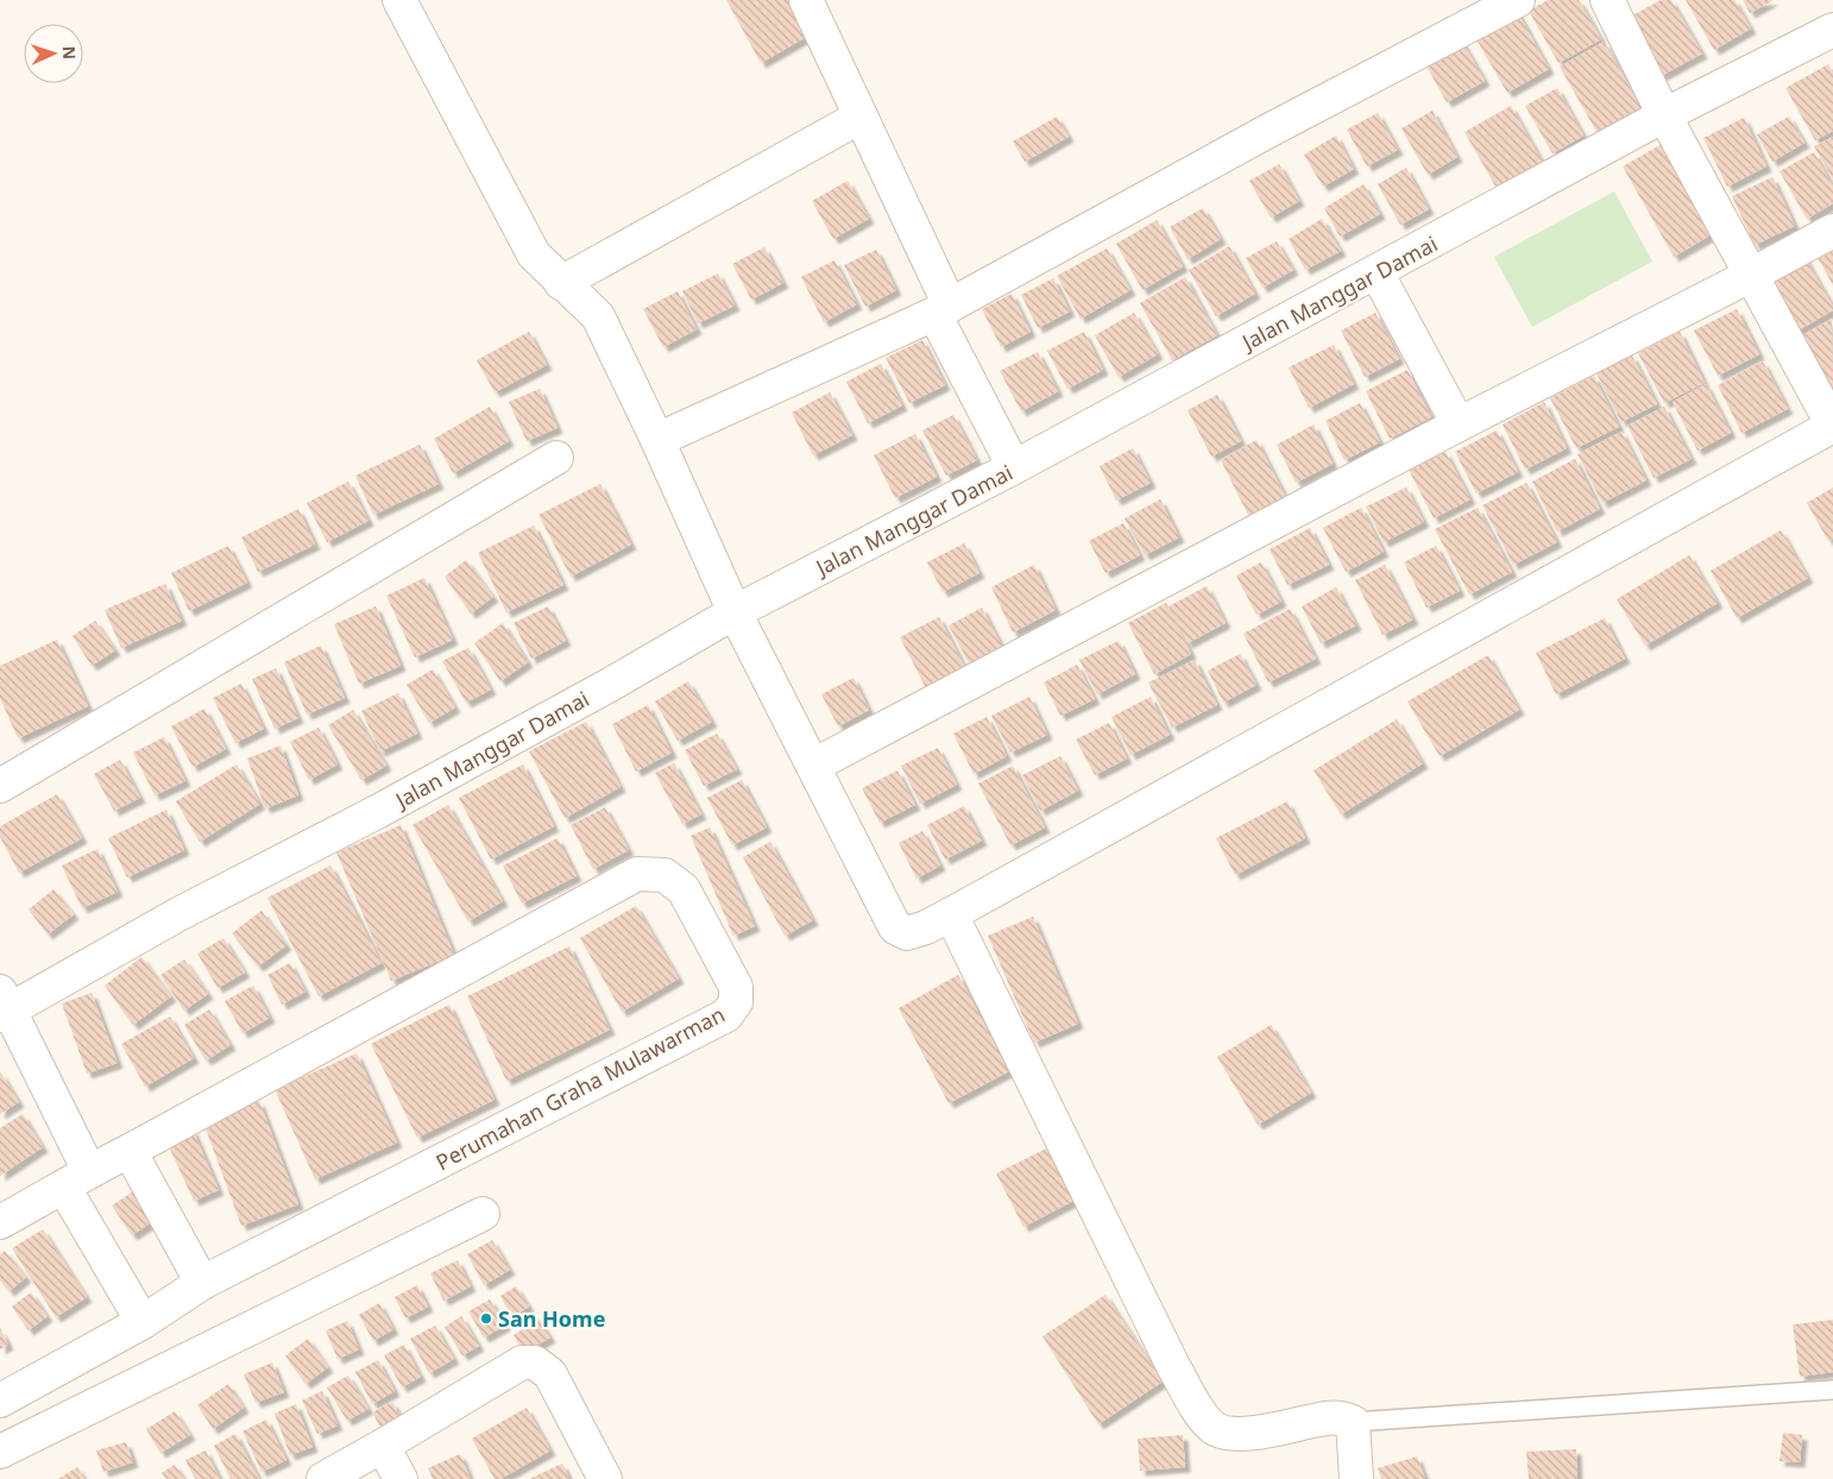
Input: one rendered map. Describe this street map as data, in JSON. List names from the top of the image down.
{
  "streets": {
    "street": ["Jalan Manggar Damai", "Perumahan Graha Mulawarman"]
  },
  "places": ["San Home"],
  "north": "right"
}
